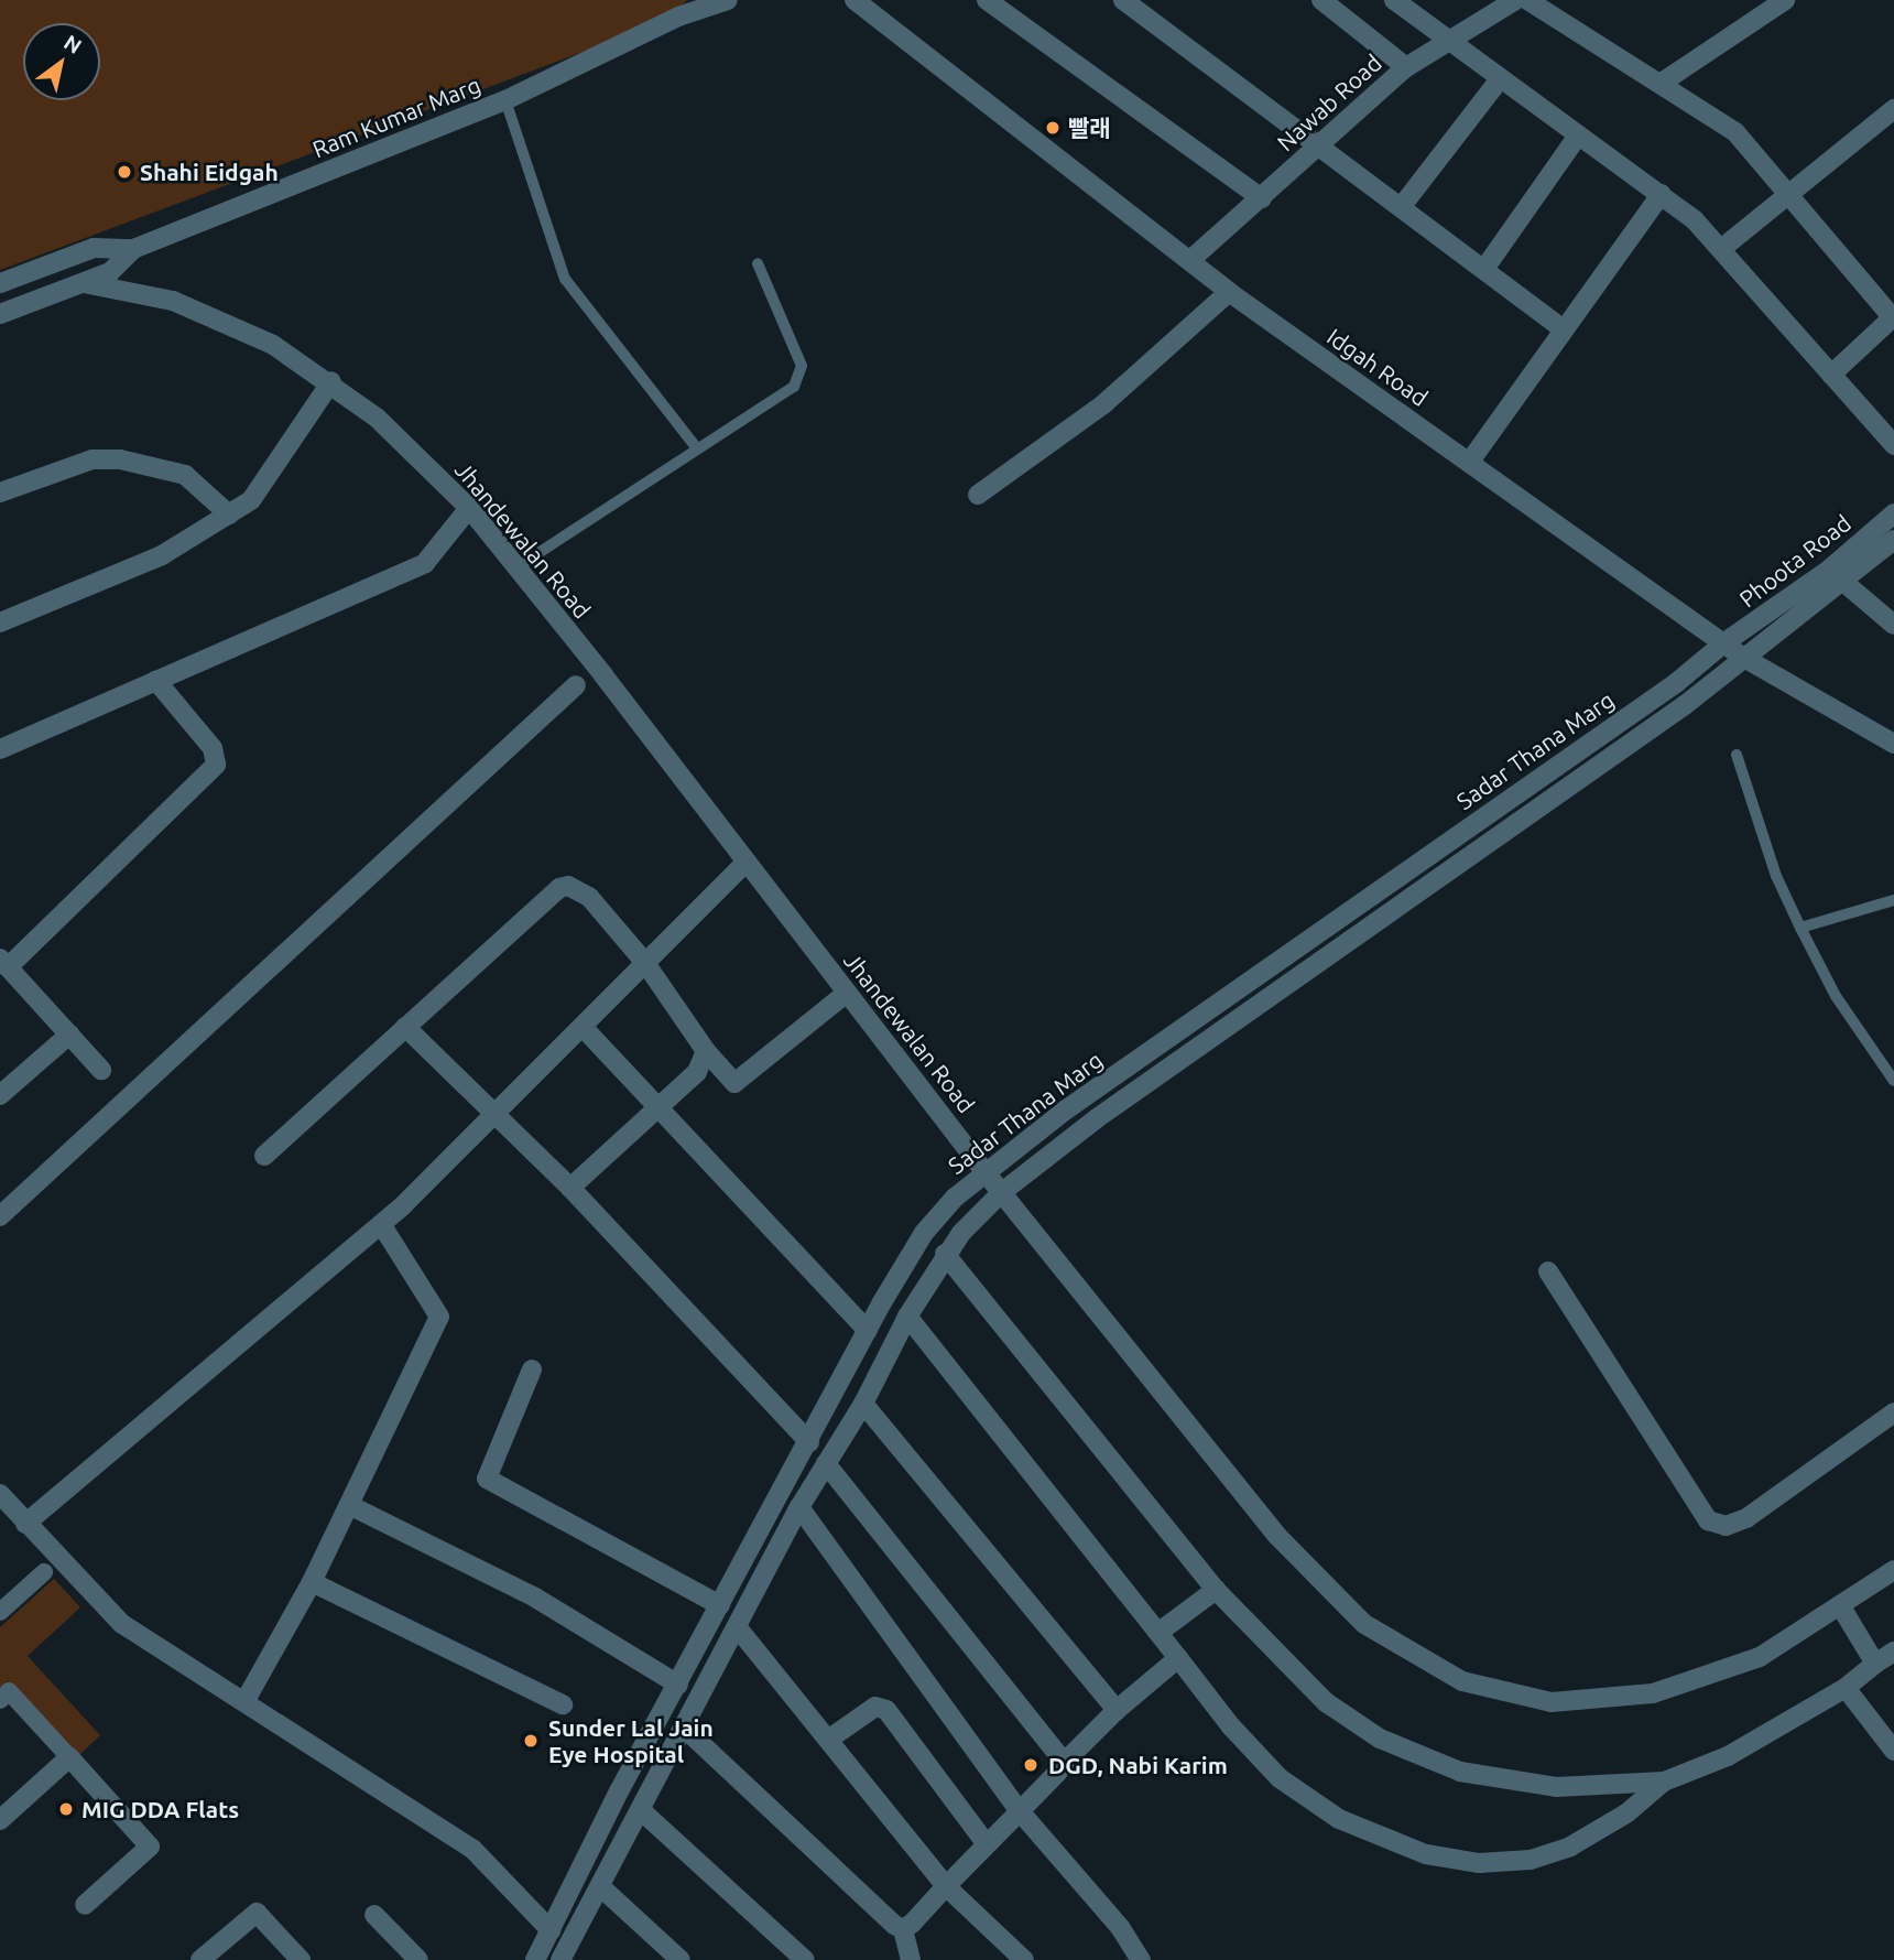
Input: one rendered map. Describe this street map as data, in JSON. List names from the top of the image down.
{
  "streets": {
    "street": [
      "Nawab Road",
      "Ram Kumar Marg",
      "Idgah Road",
      "Jhandewalan Road",
      "Phoota Road",
      "Sadar Thana Marg"
    ]
  },
  "crossings": [
    ["Nawab Road", "Idgah Road"],
    ["Ram Kumar Marg", "Jhandewalan Road"],
    ["Idgah Road", "Phoota Road"],
    ["Idgah Road", "Sadar Thana Marg"],
    ["Jhandewalan Road", "Sadar Thana Marg"],
    ["Phoota Road", "Sadar Thana Marg"]
  ],
  "places": [
    "빨래",
    "Shahi Eidgah",
    "Sunder Lal Jain Eye Hospital",
    "DGD, Nabi Karim",
    "MIG DDA Flats"
  ],
  "north": "top right"
}
